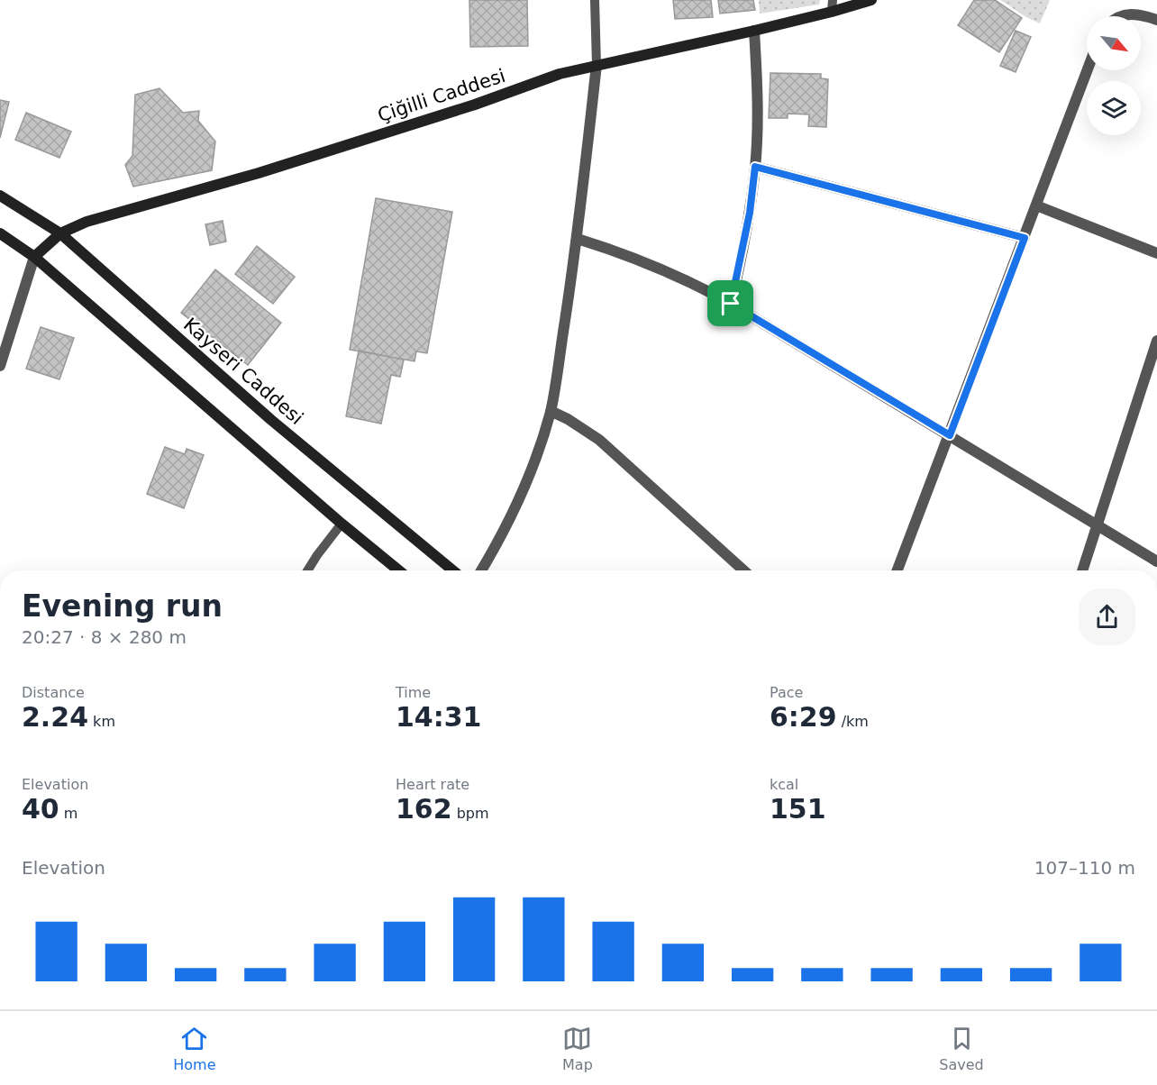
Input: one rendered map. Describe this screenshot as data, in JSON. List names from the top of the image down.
{
  "streets": {
    "main road": ["Çiğilli Caddesi", "Kayseri Caddesi"]
  },
  "crossings": [
    ["Çiğilli Caddesi", "Kayseri Caddesi"]
  ],
  "north": "bottom right",
  "page": {
    "heading": ["Evening run", "20:27 · 8 × 280 m"],
    "stats": [
      ["Distance", "2.24 km"],
      ["Time", "14:31"],
      ["Pace", "6:29 /km"],
      ["Elevation", "40 m"],
      ["Heart rate", "162 bpm"],
      ["kcal", "151"]
    ],
    "chart": ["Elevation", "107–110 m"],
    "tabs": ["Home", "Map", "Saved"]
  }
}
